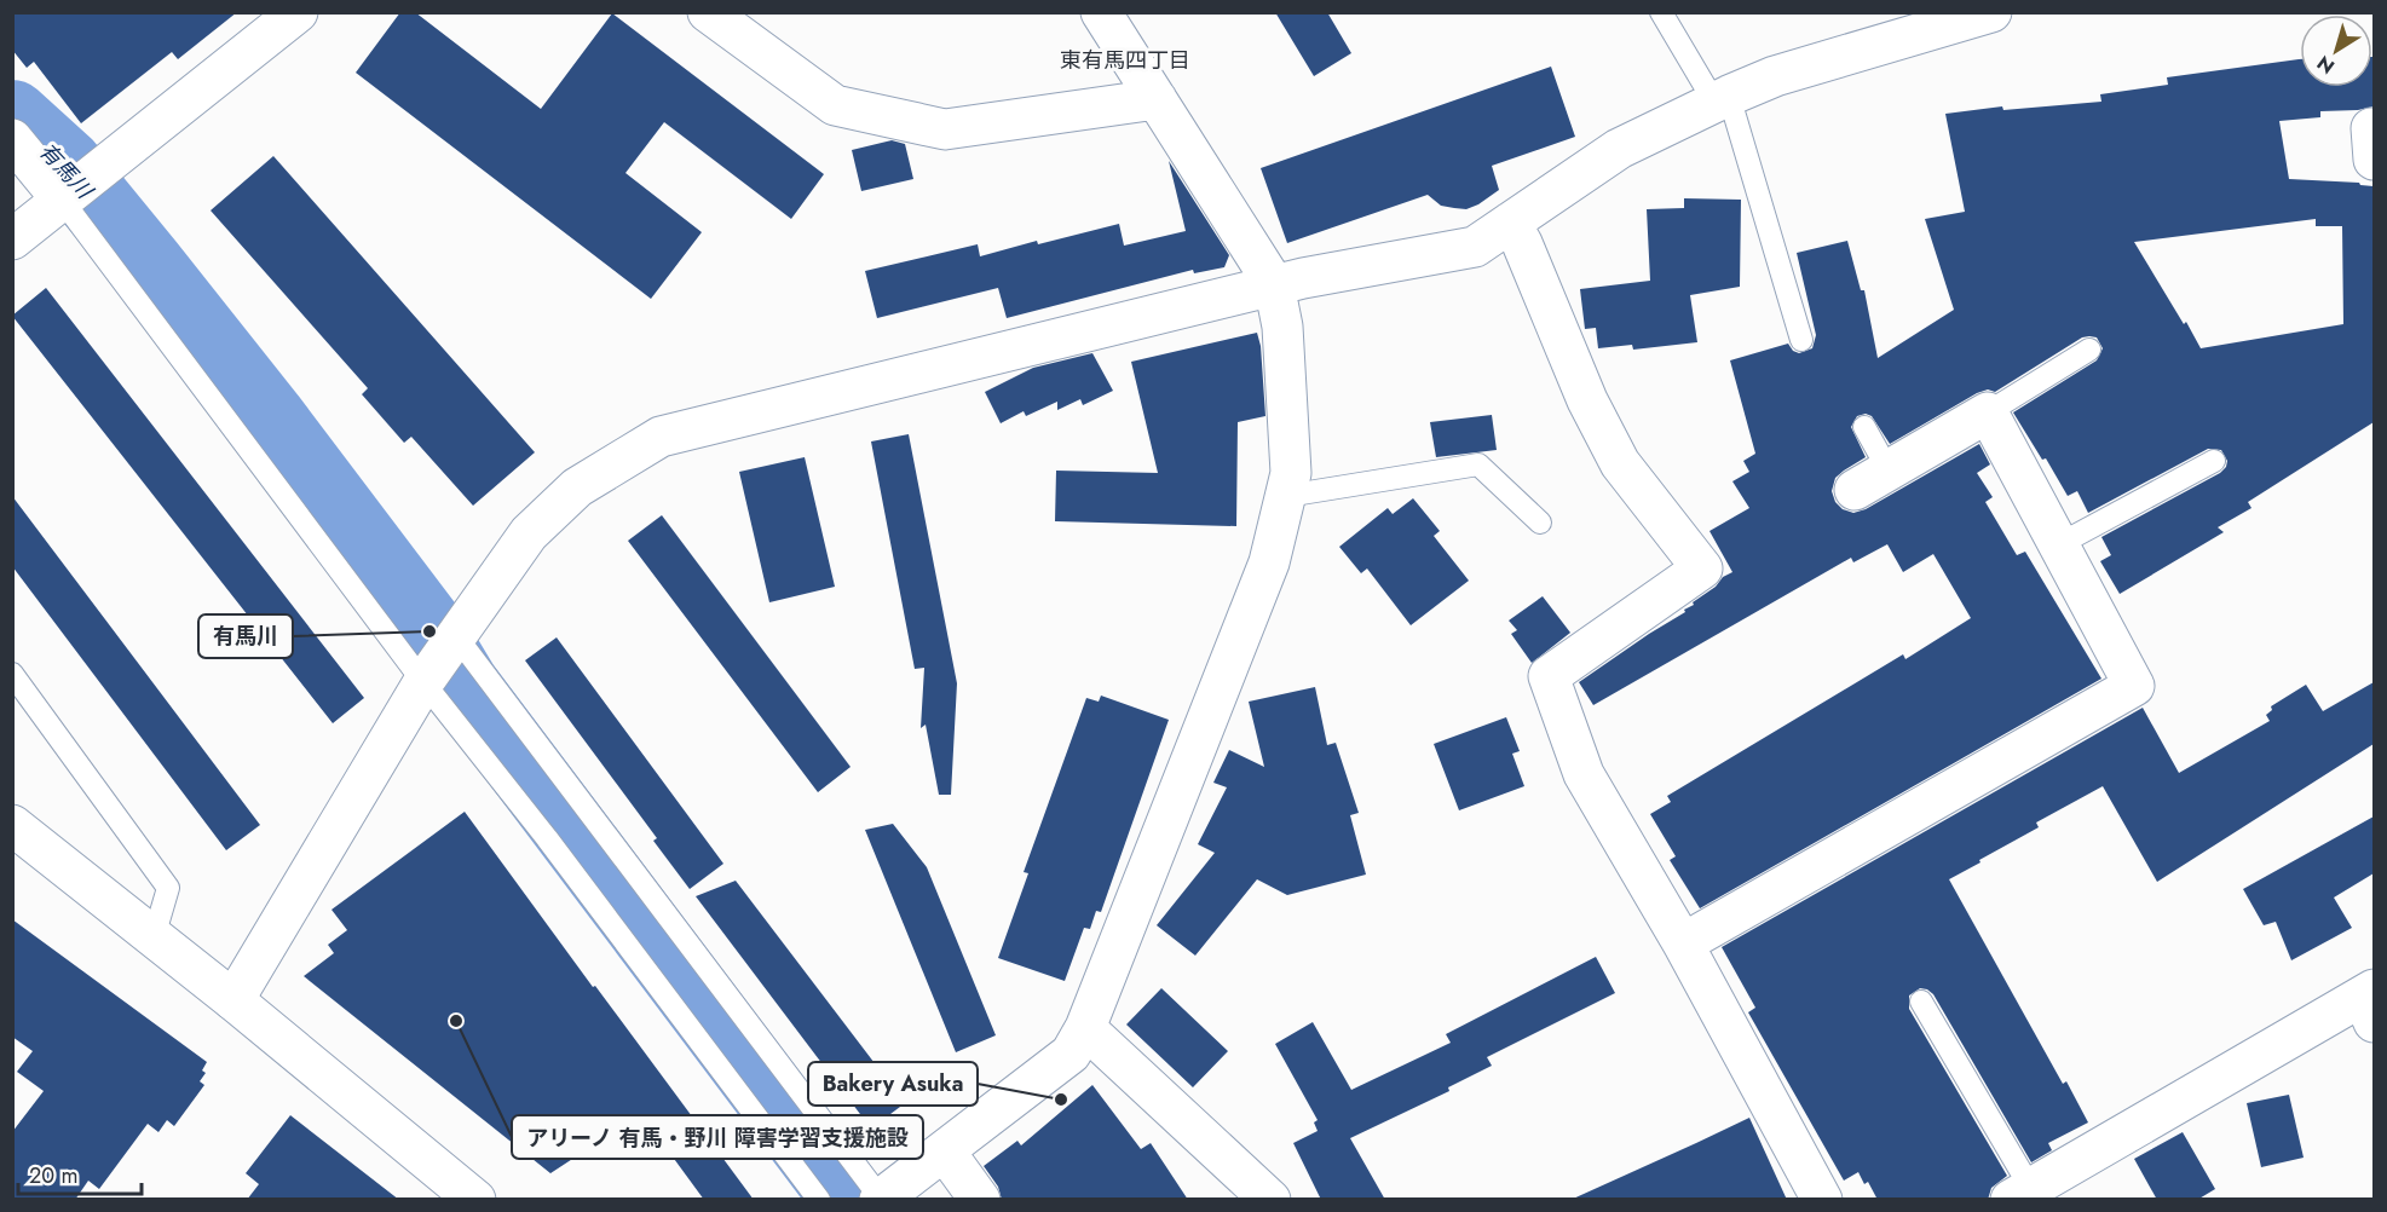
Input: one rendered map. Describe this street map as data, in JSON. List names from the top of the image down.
{
  "districts": ["東有馬四丁目"],
  "water": ["有馬川"],
  "places": ["有馬川", "アリーノ 有馬・野川 障害学習支援施設", "Bakery Asuka"],
  "scale_bar": "20 m",
  "north": "bottom left"
}
